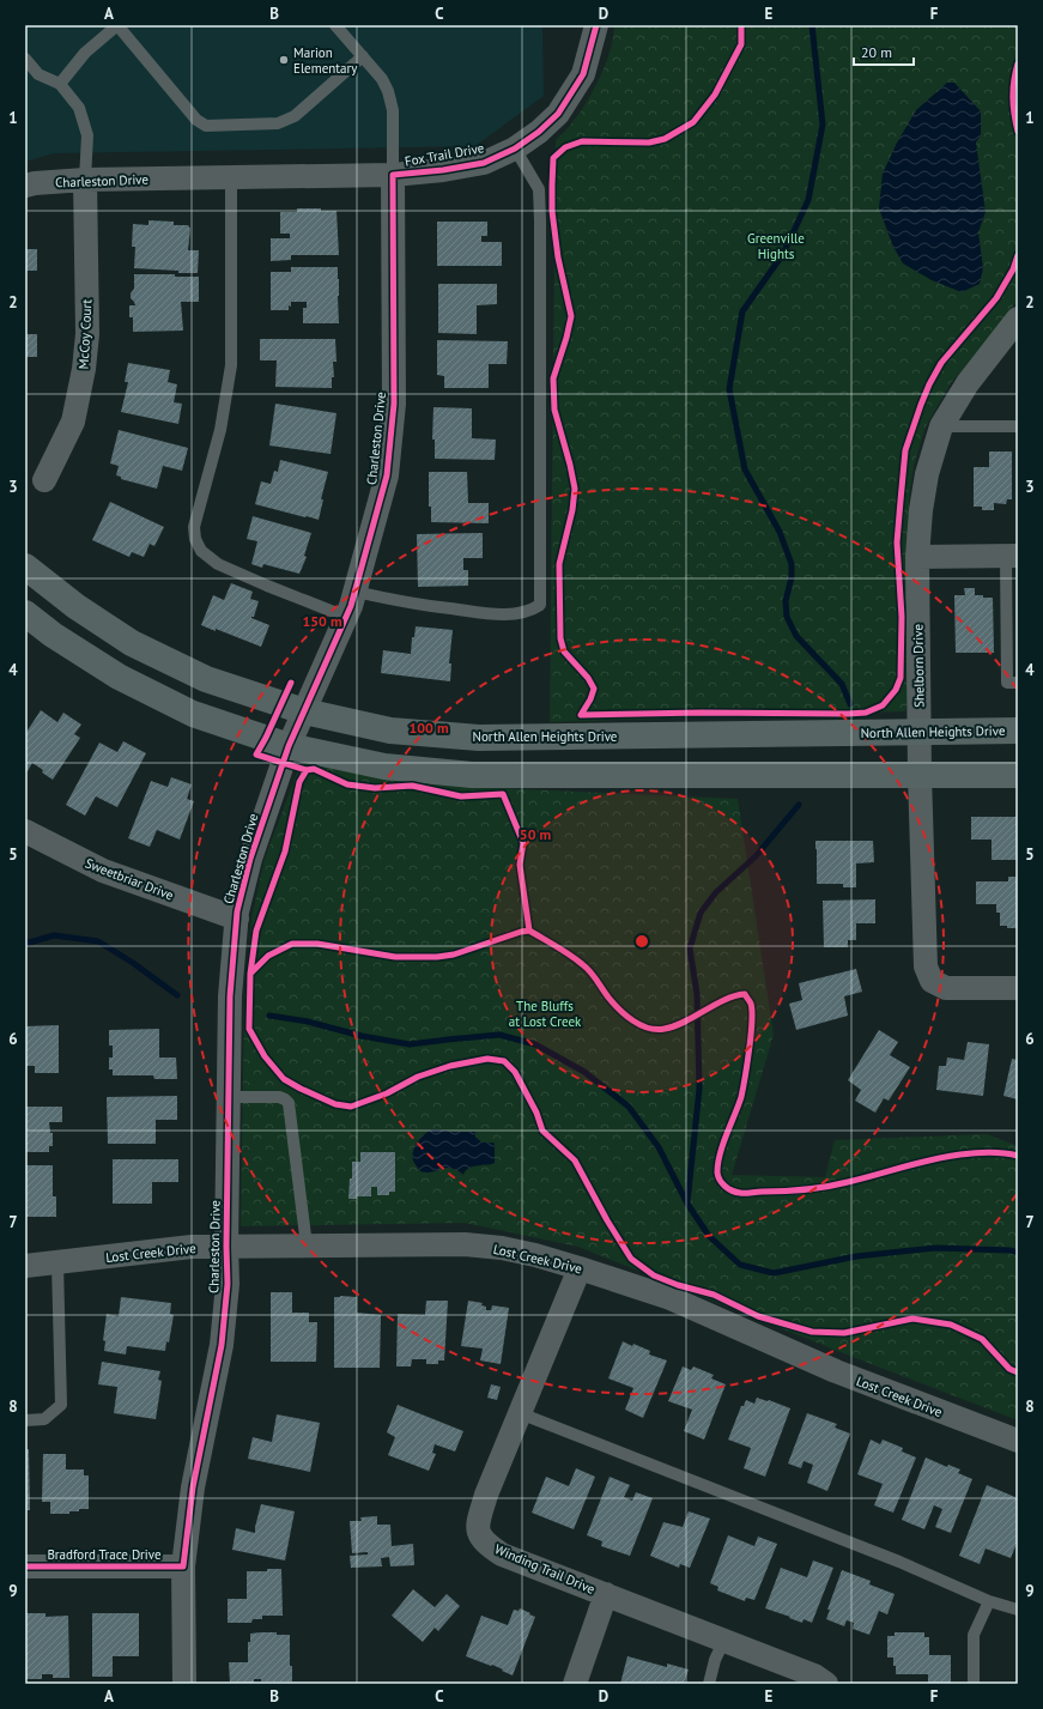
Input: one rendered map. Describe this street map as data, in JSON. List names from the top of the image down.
{
  "streets": {
    "main road": ["North Allen Heights Drive"],
    "street": [
      "Fox Trail Drive",
      "Charleston Drive",
      "McCoy Court",
      "Shelborn Drive",
      "Sweetbriar Drive",
      "Lost Creek Drive",
      "Bradford Trace Drive",
      "Winding Trail Drive"
    ]
  },
  "crossings": [
    ["Fox Trail Drive", "Charleston Drive"],
    ["Charleston Drive", "McCoy Court"],
    ["Charleston Drive", "North Allen Heights Drive"],
    ["Charleston Drive", "Sweetbriar Drive"],
    ["Charleston Drive", "Lost Creek Drive"],
    ["Charleston Drive", "Bradford Trace Drive"],
    ["Shelborn Drive", "North Allen Heights Drive"],
    ["Lost Creek Drive", "Winding Trail Drive"]
  ],
  "parks": ["Greenville Hights", "The Bluffs at Lost Creek"],
  "places": ["Marion Elementary"],
  "scale_bar": "20 m",
  "grid": {
    "columns": [
      "A",
      "B",
      "C",
      "D",
      "E",
      "F"
    ],
    "rows": [
      "1",
      "2",
      "3",
      "4",
      "5",
      "6",
      "7",
      "8",
      "9"
    ]
  },
  "rings": ["150 m", "100 m", "50 m"]
}
